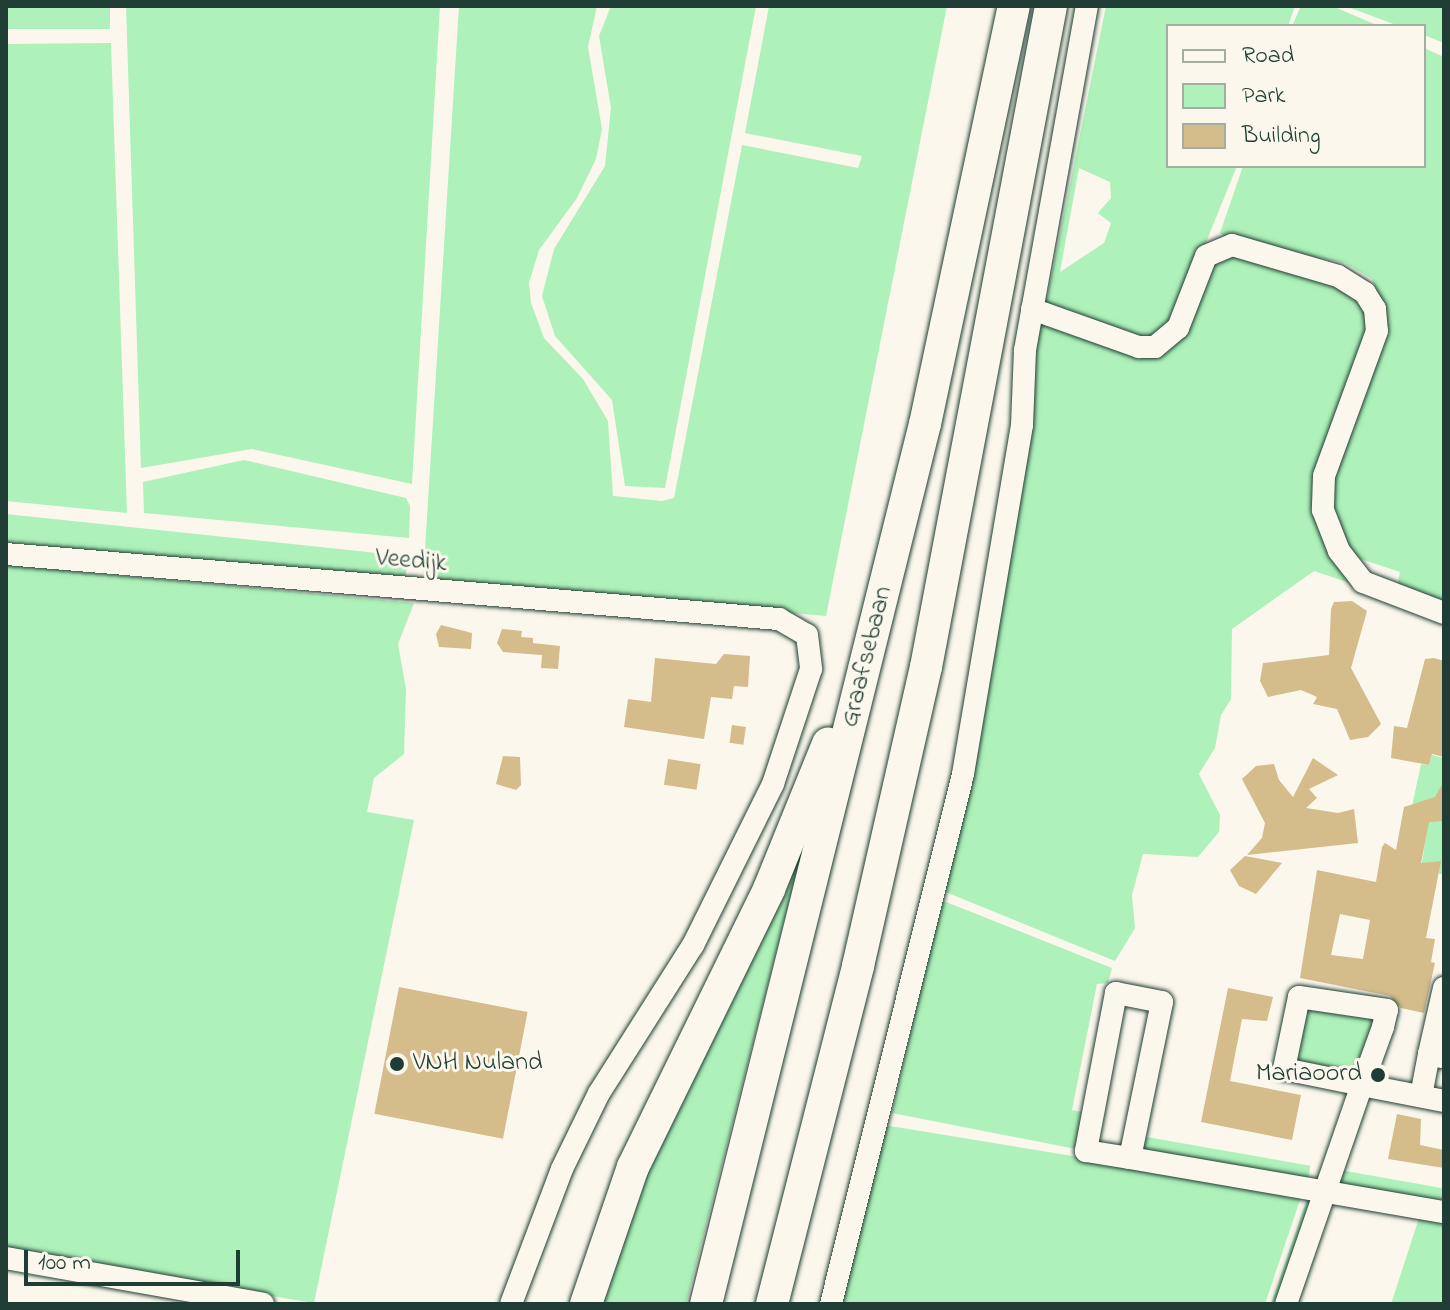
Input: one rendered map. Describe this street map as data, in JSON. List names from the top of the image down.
{
  "streets": {
    "highway": ["Graafsebaan"],
    "street": ["Veedijk"]
  },
  "crossings": [
    ["Veedijk", "Graafsebaan"]
  ],
  "places": ["VNH Nuland", "Mariaoord"],
  "legend": ["Road", "Park", "Building"],
  "scale_bar": "100 m"
}
